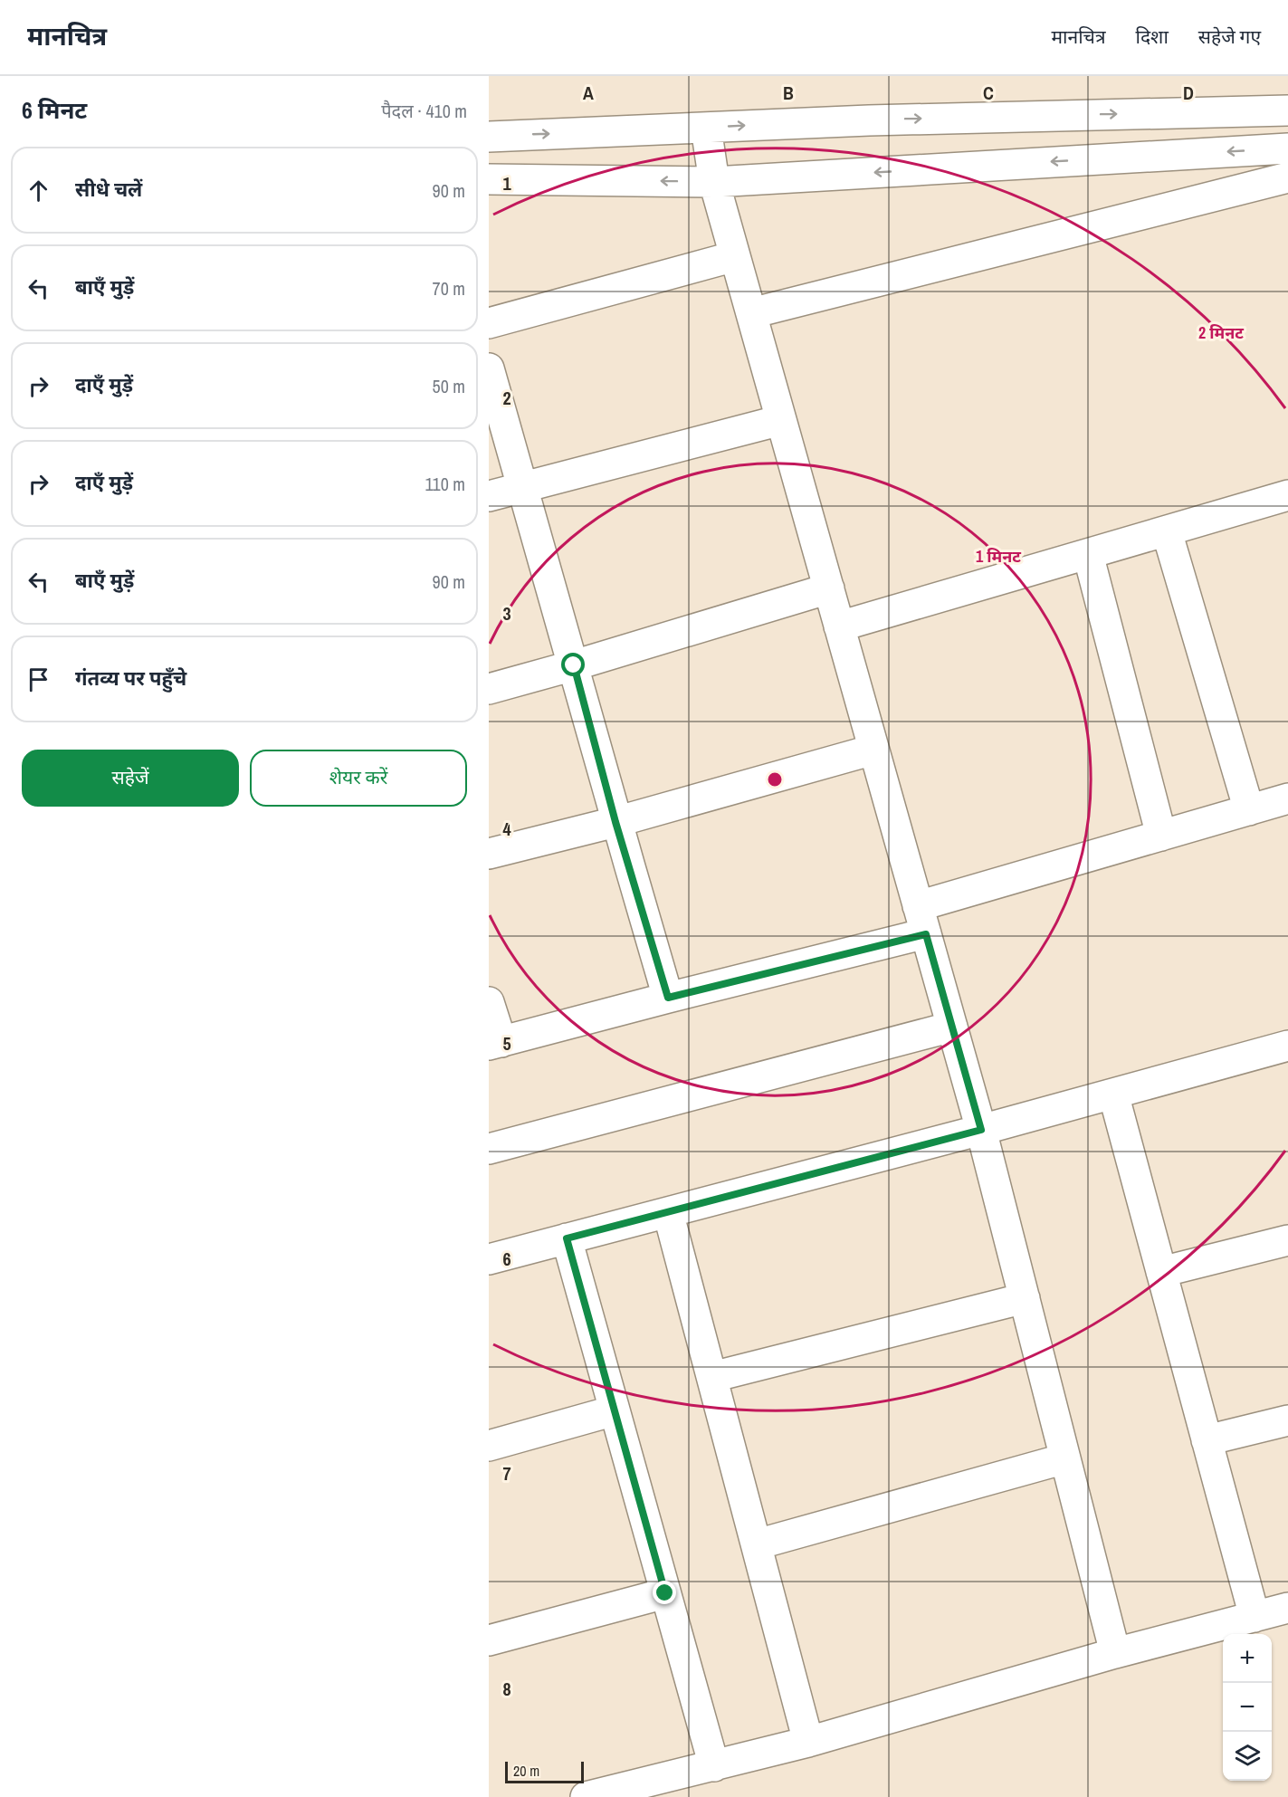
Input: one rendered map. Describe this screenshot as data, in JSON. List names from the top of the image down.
{
  "scale_bar": "20 m",
  "page": {
    "header": "मानचित्र",
    "nav": ["मानचित्र", "दिशा", "सहेजे गए"],
    "heading": ["6 मिनट", "पैदल · 410 m"],
    "list": [
      ["सीधे चलें", "90 m"],
      ["बाएँ मुड़ें", "70 m"],
      ["दाएँ मुड़ें", "50 m"],
      ["दाएँ मुड़ें", "110 m"],
      ["बाएँ मुड़ें", "90 m"],
      "गंतव्य पर पहुँचे"
    ],
    "buttons": ["सहेजें", "शेयर करें"],
    "map_buttons": ["+", "−"],
    "scale": "20 m"
  },
  "grid": {
    "columns": [
      "A",
      "B",
      "C",
      "D"
    ],
    "rows": [
      "1",
      "2",
      "3",
      "4",
      "5",
      "6",
      "7",
      "8"
    ]
  },
  "rings": ["2 मिनट", "1 मिनट"]
}
